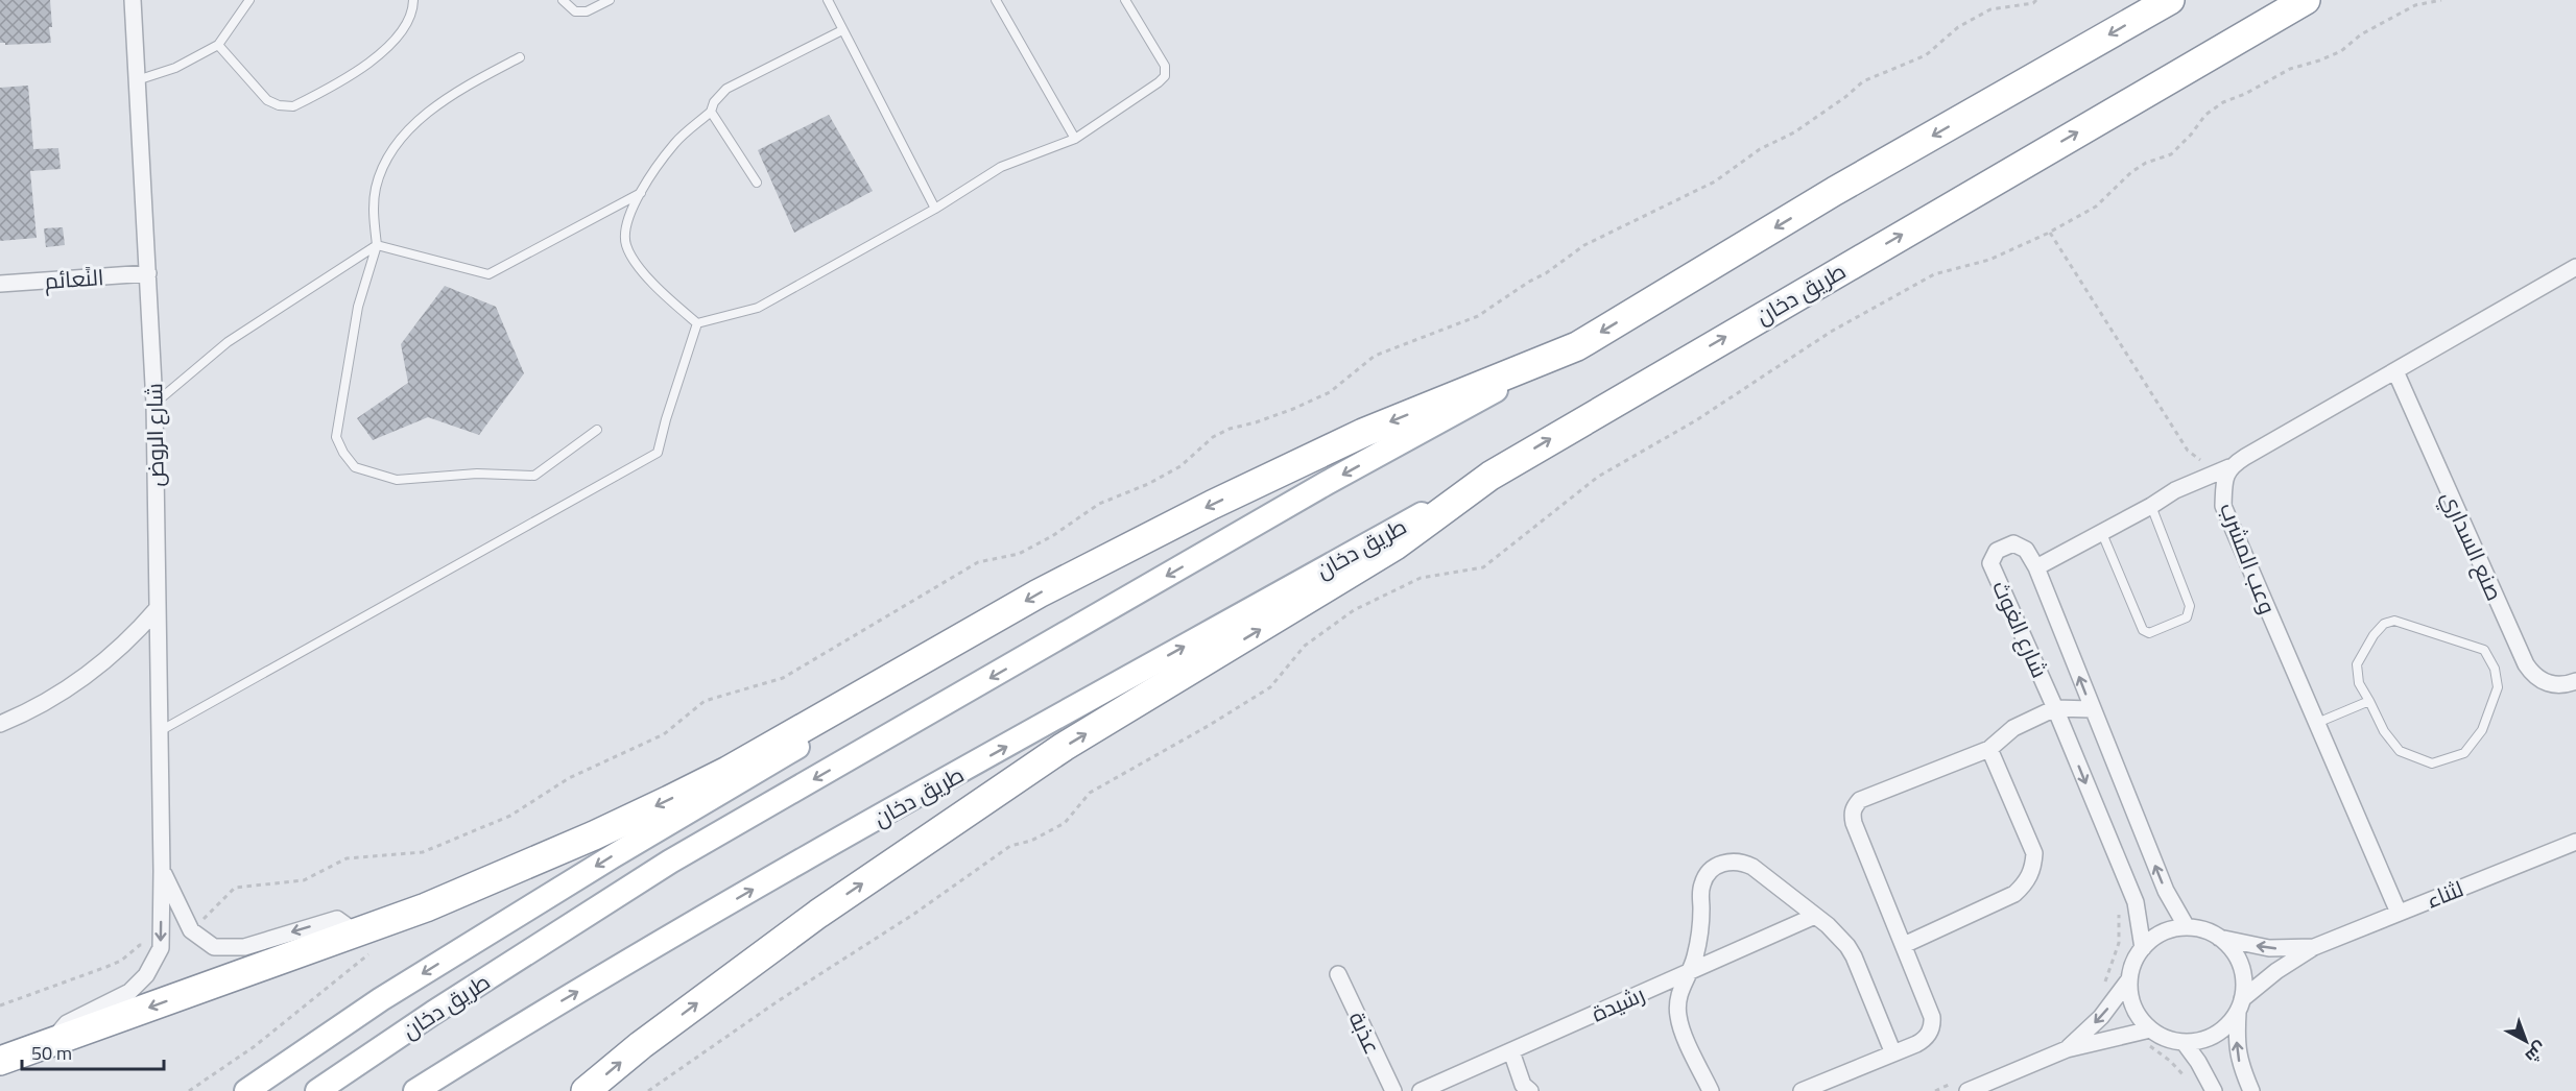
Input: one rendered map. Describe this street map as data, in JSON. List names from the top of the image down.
{
  "streets": {
    "highway": ["طريق دخان"],
    "street": [
      "النًعائم",
      "شارع الروض",
      "صنع السداري",
      "وعب المشرب",
      "شارع الغوث",
      "لثناء",
      "رشيدة",
      "عذبة"
    ]
  },
  "crossings": [
    ["النًعائم", "شارع الروض"],
    ["وعب المشرب", "لثناء"],
    ["شارع الغوث", "لثناء"]
  ],
  "scale_bar": "50 m",
  "north": "bottom right"
}
